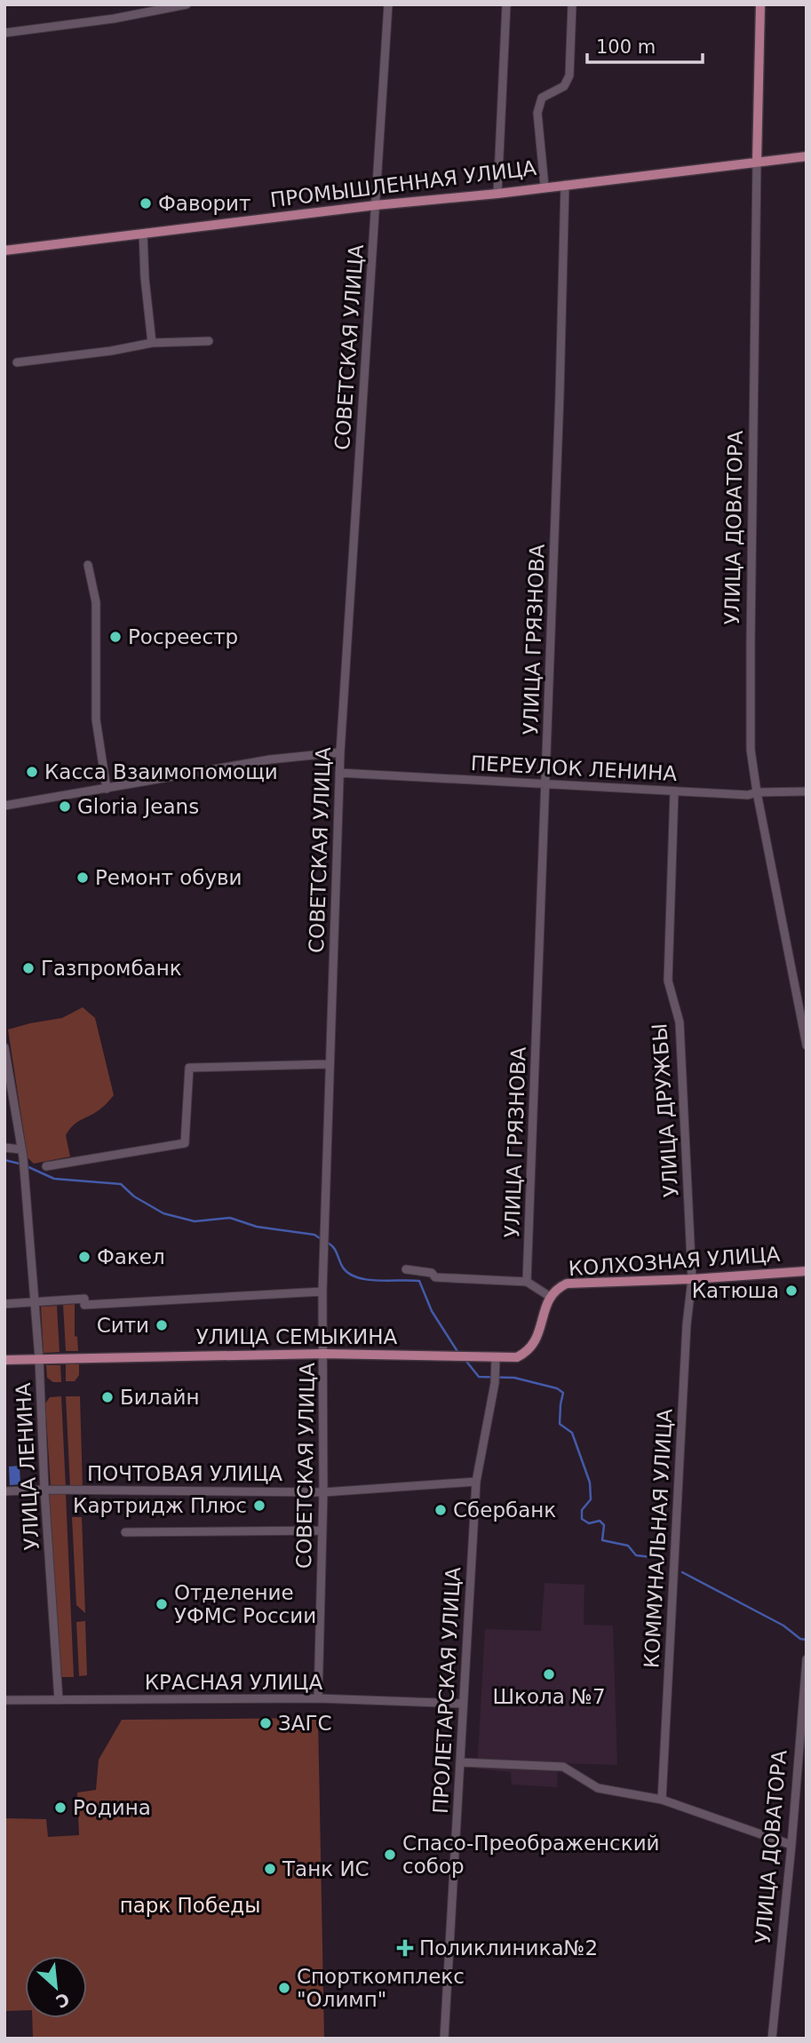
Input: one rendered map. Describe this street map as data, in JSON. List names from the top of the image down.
{
  "streets": {
    "main road": [
      "ПРОМЫШЛЕННАЯ УЛИЦА",
      "УЛИЦА ДОВАТОРА",
      "КОЛХОЗНАЯ УЛИЦА",
      "УЛИЦА СЕМЫКИНА"
    ],
    "street": [
      "СОВЕТСКАЯ УЛИЦА",
      "УЛИЦА ГРЯЗНОВА",
      "ПЕРЕУЛОК ЛЕНИНА",
      "УЛИЦА ДРУЖБЫ",
      "УЛИЦА ЛЕНИНА",
      "ПОЧТОВАЯ УЛИЦА",
      "КОММУНАЛЬНАЯ УЛИЦА",
      "КРАСНАЯ УЛИЦА",
      "ПРОЛЕТАРСКАЯ УЛИЦА"
    ]
  },
  "crossings": [
    ["ПРОМЫШЛЕННАЯ УЛИЦА", "СОВЕТСКАЯ УЛИЦА"],
    ["ПРОМЫШЛЕННАЯ УЛИЦА", "УЛИЦА ДОВАТОРА"],
    ["ПРОМЫШЛЕННАЯ УЛИЦА", "УЛИЦА ГРЯЗНОВА"],
    ["СОВЕТСКАЯ УЛИЦА", "ПЕРЕУЛОК ЛЕНИНА"],
    ["СОВЕТСКАЯ УЛИЦА", "УЛИЦА СЕМЫКИНА"],
    ["СОВЕТСКАЯ УЛИЦА", "ПОЧТОВАЯ УЛИЦА"],
    ["СОВЕТСКАЯ УЛИЦА", "КРАСНАЯ УЛИЦА"],
    ["УЛИЦА ДОВАТОРА", "ПЕРЕУЛОК ЛЕНИНА"],
    ["УЛИЦА ГРЯЗНОВА", "ПЕРЕУЛОК ЛЕНИНА"],
    ["УЛИЦА ГРЯЗНОВА", "КОЛХОЗНАЯ УЛИЦА"],
    ["ПЕРЕУЛОК ЛЕНИНА", "УЛИЦА ДРУЖБЫ"],
    ["УЛИЦА ДРУЖБЫ", "КОЛХОЗНАЯ УЛИЦА"],
    ["УЛИЦА ДРУЖБЫ", "КОММУНАЛЬНАЯ УЛИЦА"],
    ["КОЛХОЗНАЯ УЛИЦА", "УЛИЦА СЕМЫКИНА"],
    ["КОЛХОЗНАЯ УЛИЦА", "КОММУНАЛЬНАЯ УЛИЦА"],
    ["УЛИЦА СЕМЫКИНА", "УЛИЦА ЛЕНИНА"],
    ["УЛИЦА СЕМЫКИНА", "ПРОЛЕТАРСКАЯ УЛИЦА"],
    ["УЛИЦА ЛЕНИНА", "ПОЧТОВАЯ УЛИЦА"],
    ["УЛИЦА ЛЕНИНА", "КРАСНАЯ УЛИЦА"],
    ["ПОЧТОВАЯ УЛИЦА", "ПРОЛЕТАРСКАЯ УЛИЦА"],
    ["КРАСНАЯ УЛИЦА", "ПРОЛЕТАРСКАЯ УЛИЦА"]
  ],
  "parks": ["парк Победы"],
  "places": {
    "other": [
      "Фаворит",
      "Росреестр",
      "Касса Взаимопомощи",
      "Gloria Jeans",
      "Ремонт обуви",
      "Газпромбанк",
      "Факел",
      "Катюша",
      "Сити",
      "Билайн",
      "Картридж Плюс",
      "Сбербанк",
      "Отделение УФМС России",
      "Школа №7",
      "ЗАГС",
      "Родина",
      "Спасо-Преображенский собор",
      "Танк ИС",
      "Спорткомплекс \"Олимп\""
    ],
    "health": ["Поликлиника№2"]
  },
  "scale_bar": "100 m",
  "north": "bottom right"
}
